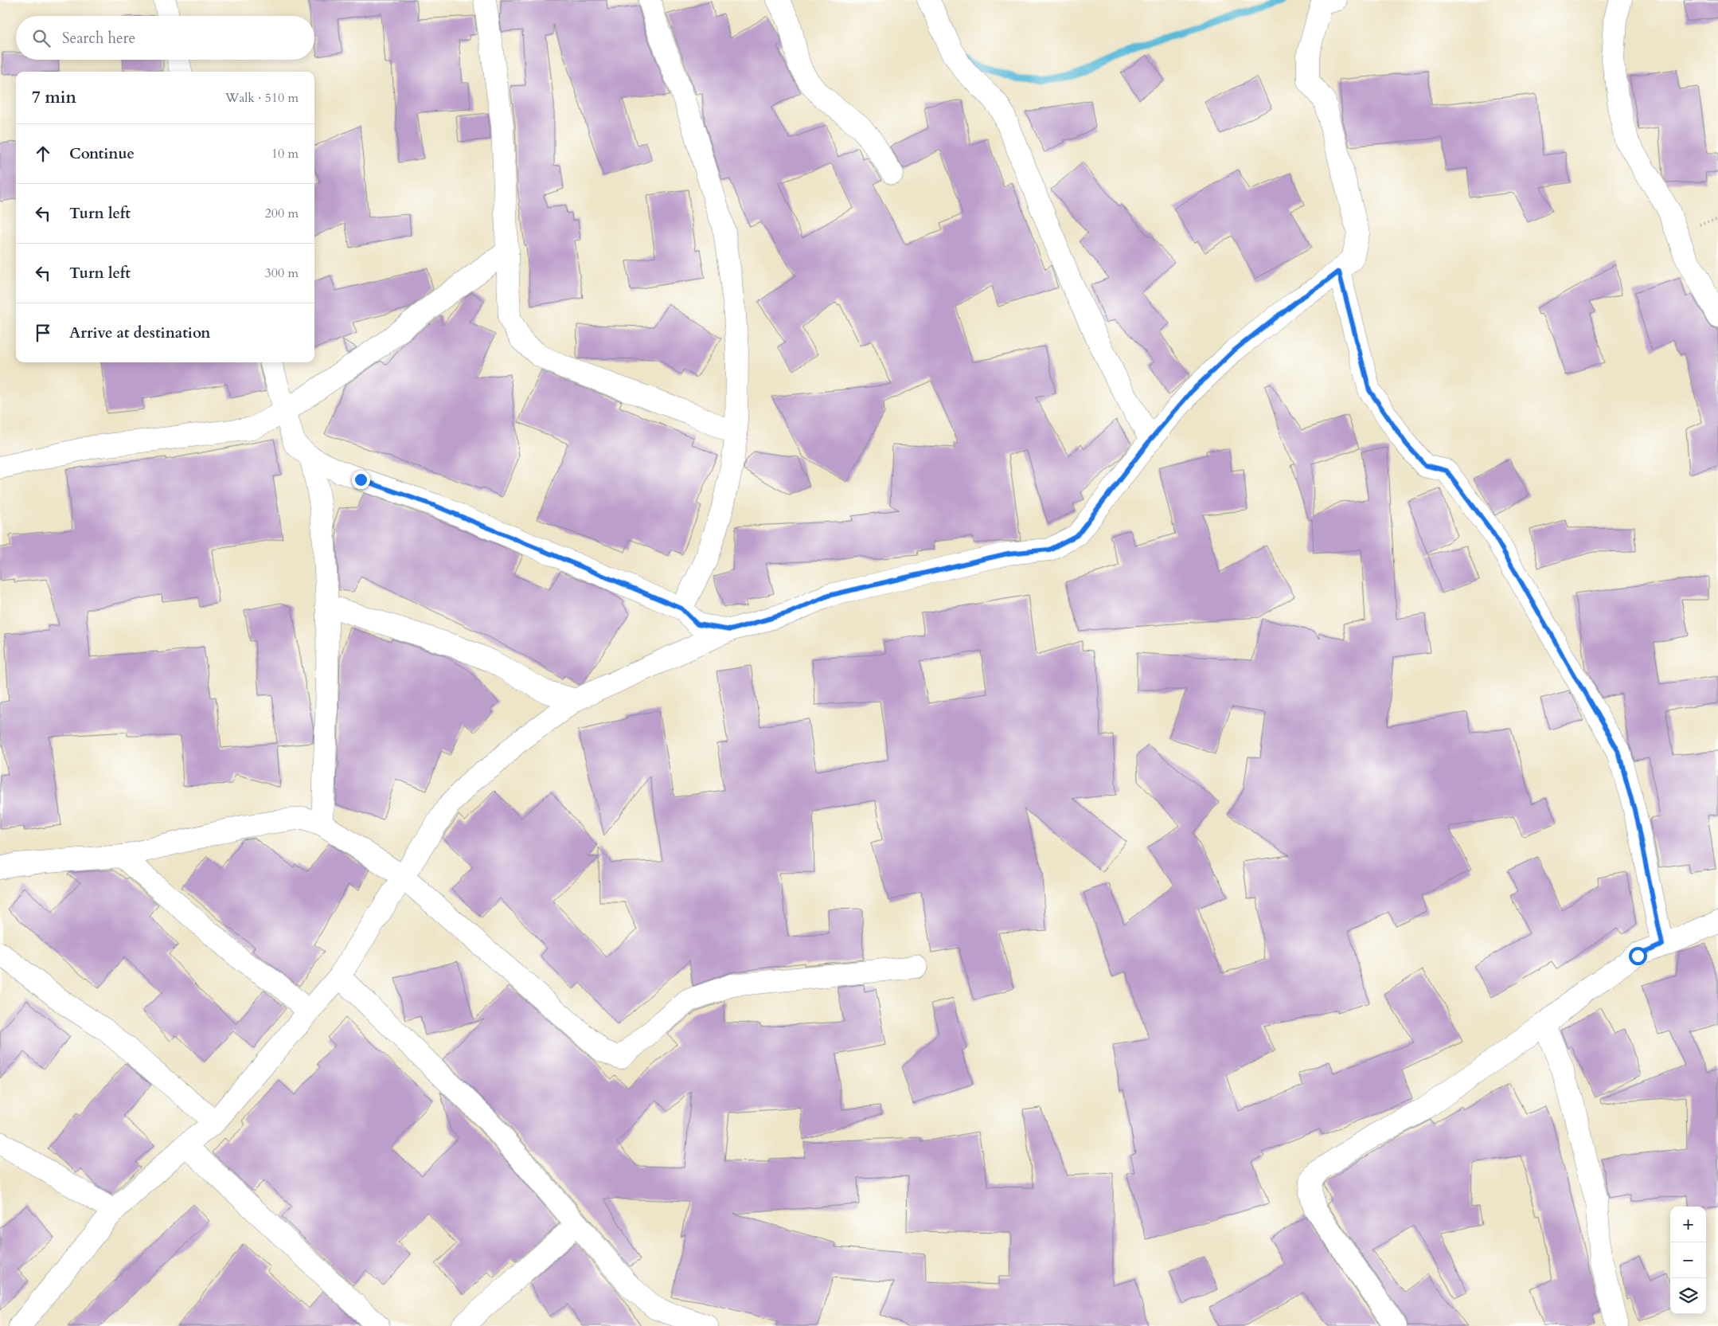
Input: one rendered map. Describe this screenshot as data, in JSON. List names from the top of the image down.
{
  "page": {
    "search": "Search here",
    "heading": ["7 min", "Walk · 510 m"],
    "list": [
      ["Continue", "10 m"],
      ["Turn left", "200 m"],
      ["Turn left", "300 m"],
      "Arrive at destination"
    ],
    "map_buttons": ["+", "−"]
  }
}
